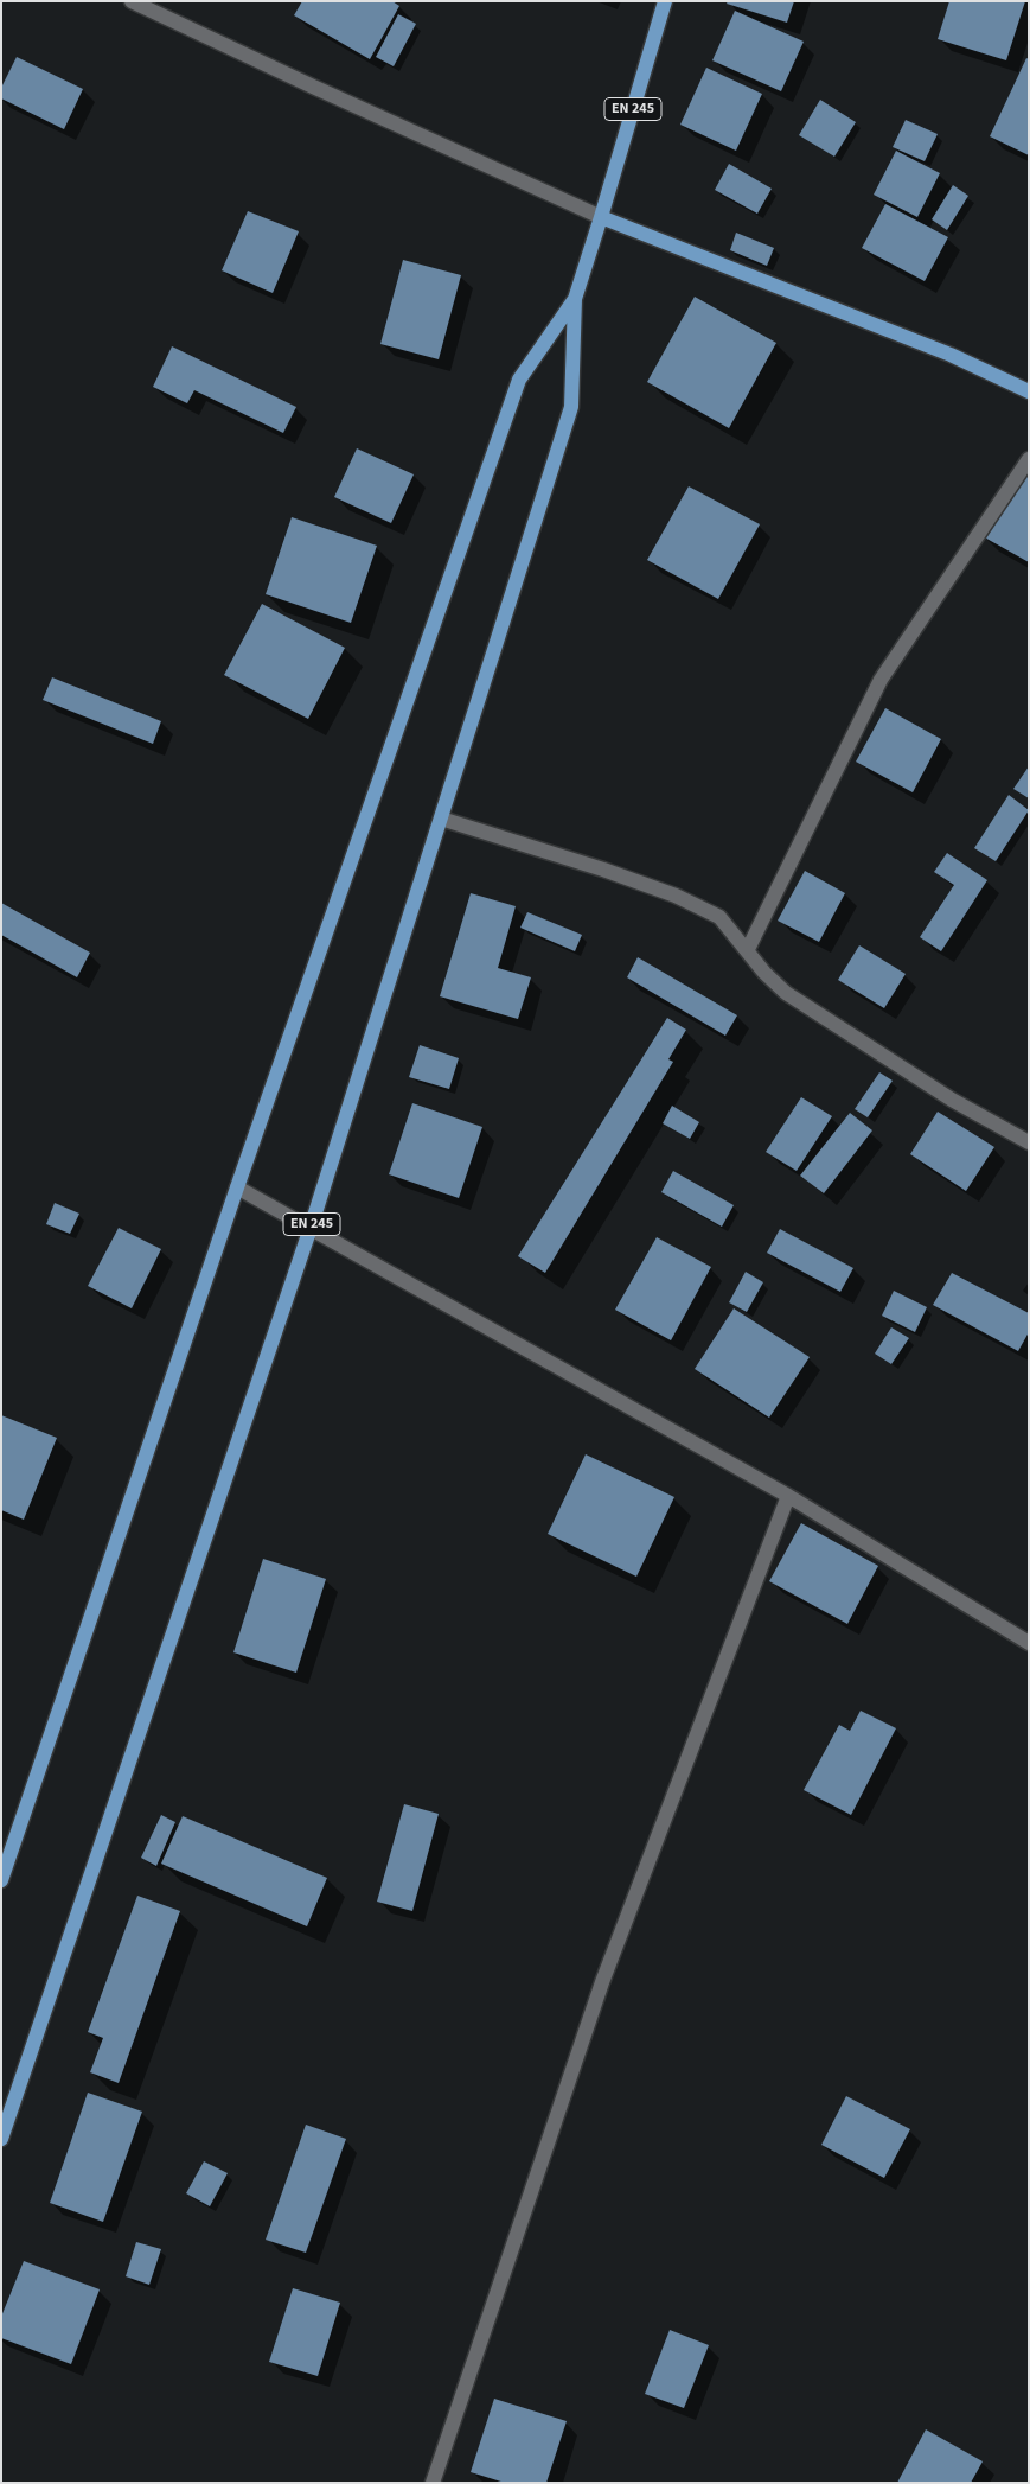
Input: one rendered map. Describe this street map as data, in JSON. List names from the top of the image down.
{
  "streets": {
    "main road": ["EN 245"]
  }
}
